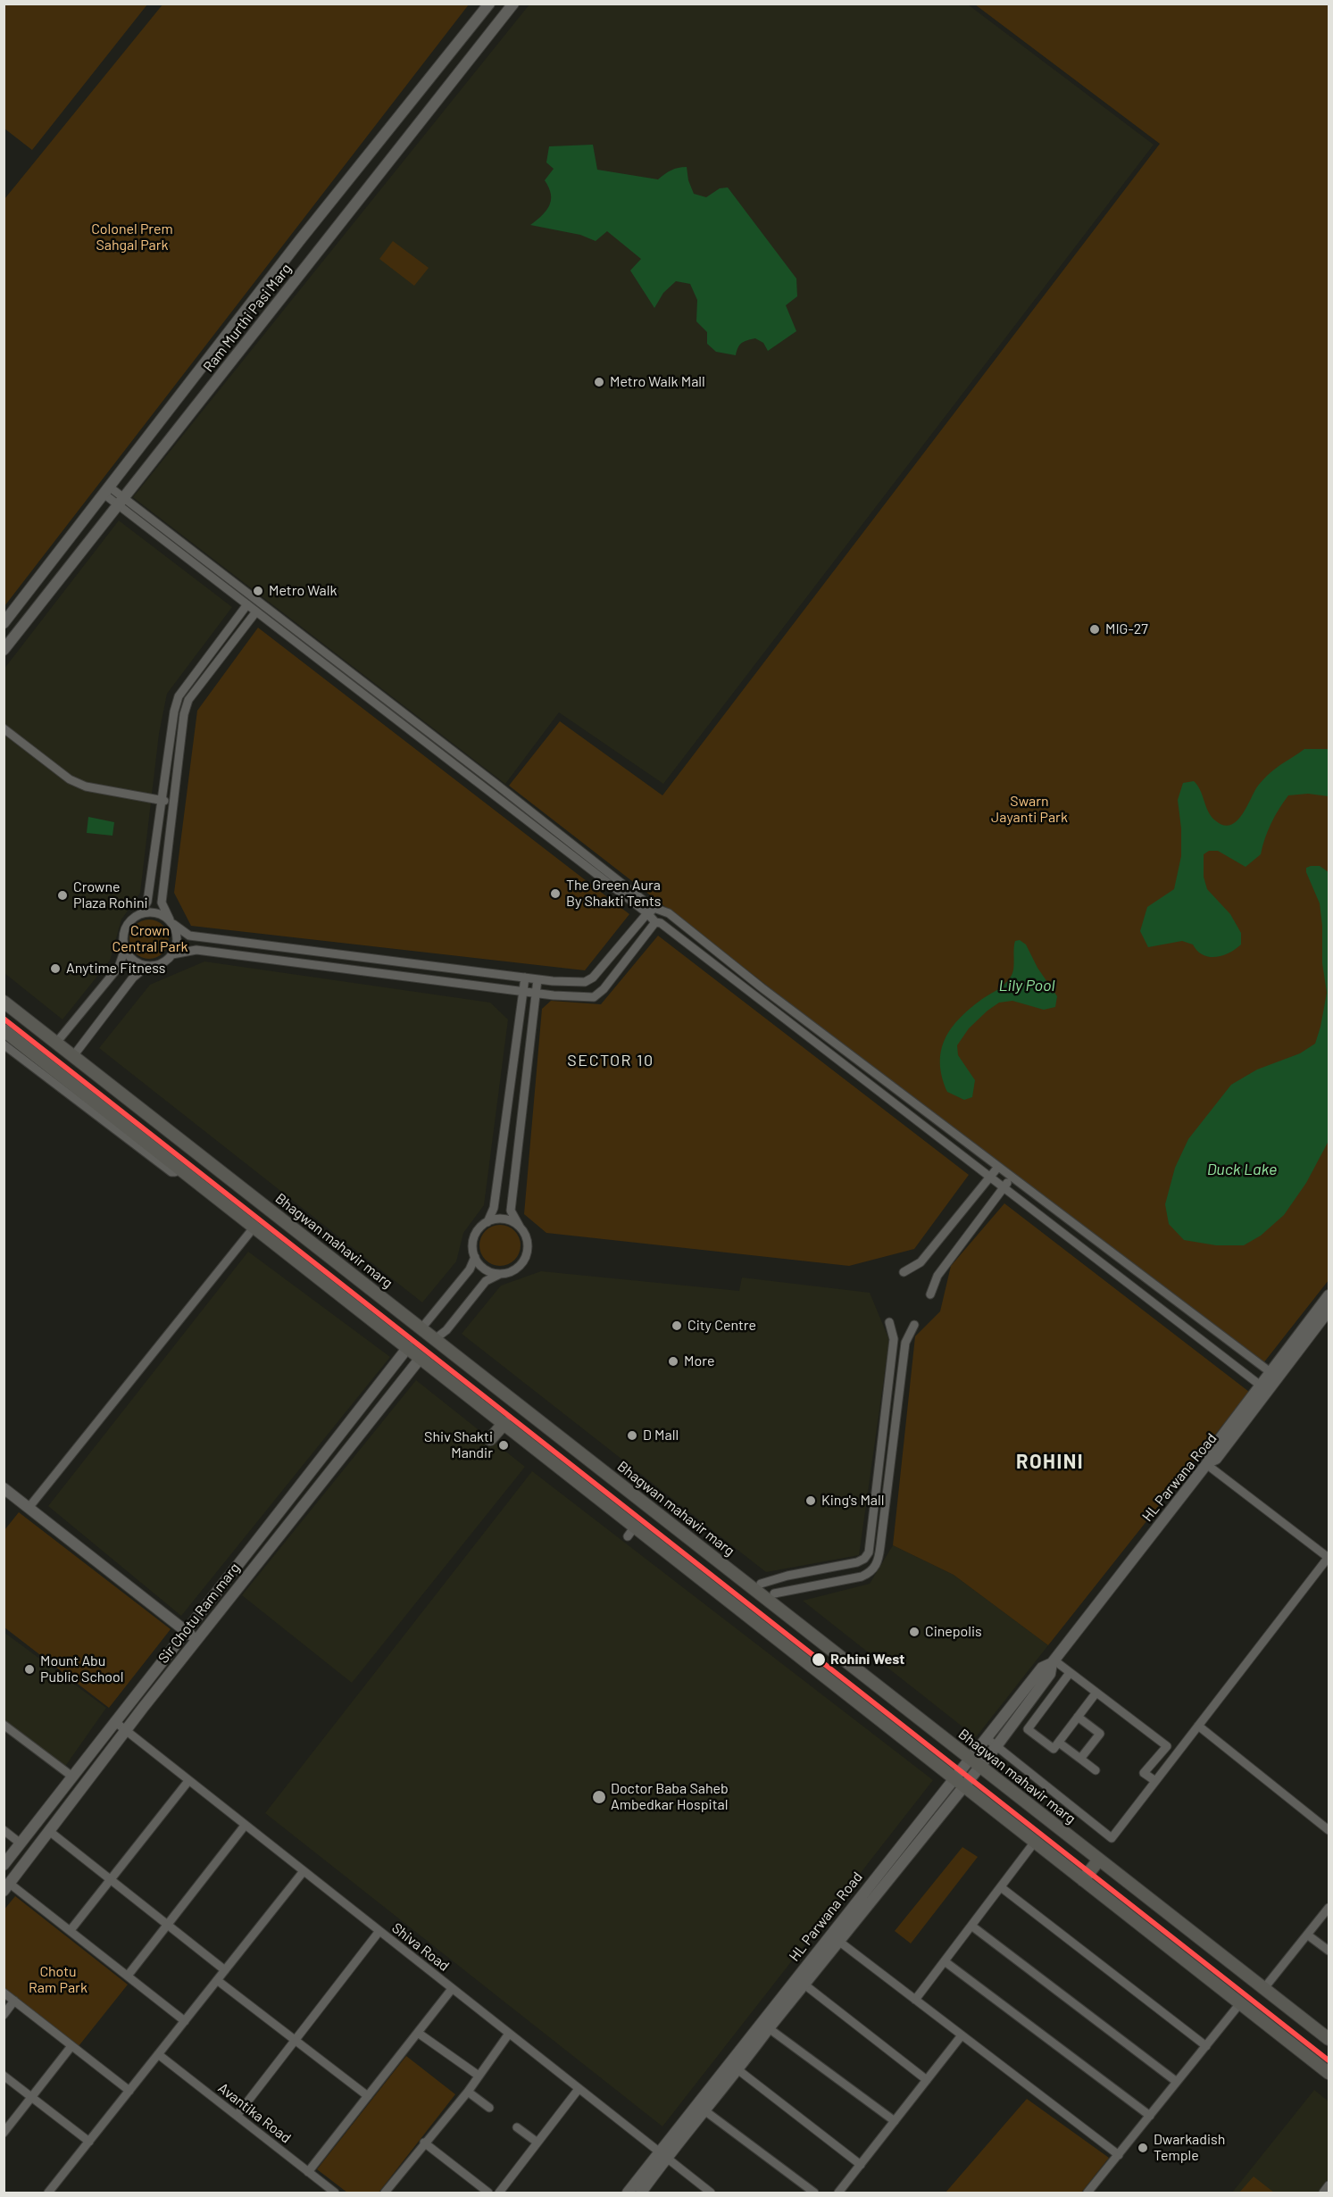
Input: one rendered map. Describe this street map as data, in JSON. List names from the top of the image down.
{
  "streets": {
    "main road": ["Bhagwan mahavir marg"],
    "street": [
      "Ram Murthi Pasi Marg",
      "HL Parwana Road",
      "Sir Chotu Ram marg",
      "Shiva Road",
      "Avantika Road"
    ]
  },
  "crossings": [
    ["Bhagwan mahavir marg", "HL Parwana Road"],
    ["HL Parwana Road", "Shiva Road"],
    ["Sir Chotu Ram marg", "Shiva Road"]
  ],
  "districts": ["SECTOR 10", "ROHINI"],
  "water": ["Lily Pool", "Duck Lake"],
  "parks": [
    "Colonel Prem Sahgal Park",
    "Swarn Jayanti Park",
    "Crown Central Park",
    "Chotu Ram Park"
  ],
  "places": [
    "Metro Walk Mall",
    "Metro Walk",
    "MIG-27",
    "The Green Aura By Shakti Tents",
    "Crowne Plaza Rohini",
    "Anytime Fitness",
    "City Centre",
    "More",
    "D Mall",
    "Shiv Shakti Mandir",
    "King's Mall",
    "Cinepolis",
    "Rohini West",
    "Mount Abu Public School",
    "Doctor Baba Saheb Ambedkar Hospital",
    "Dwarkadish Temple"
  ]
}
